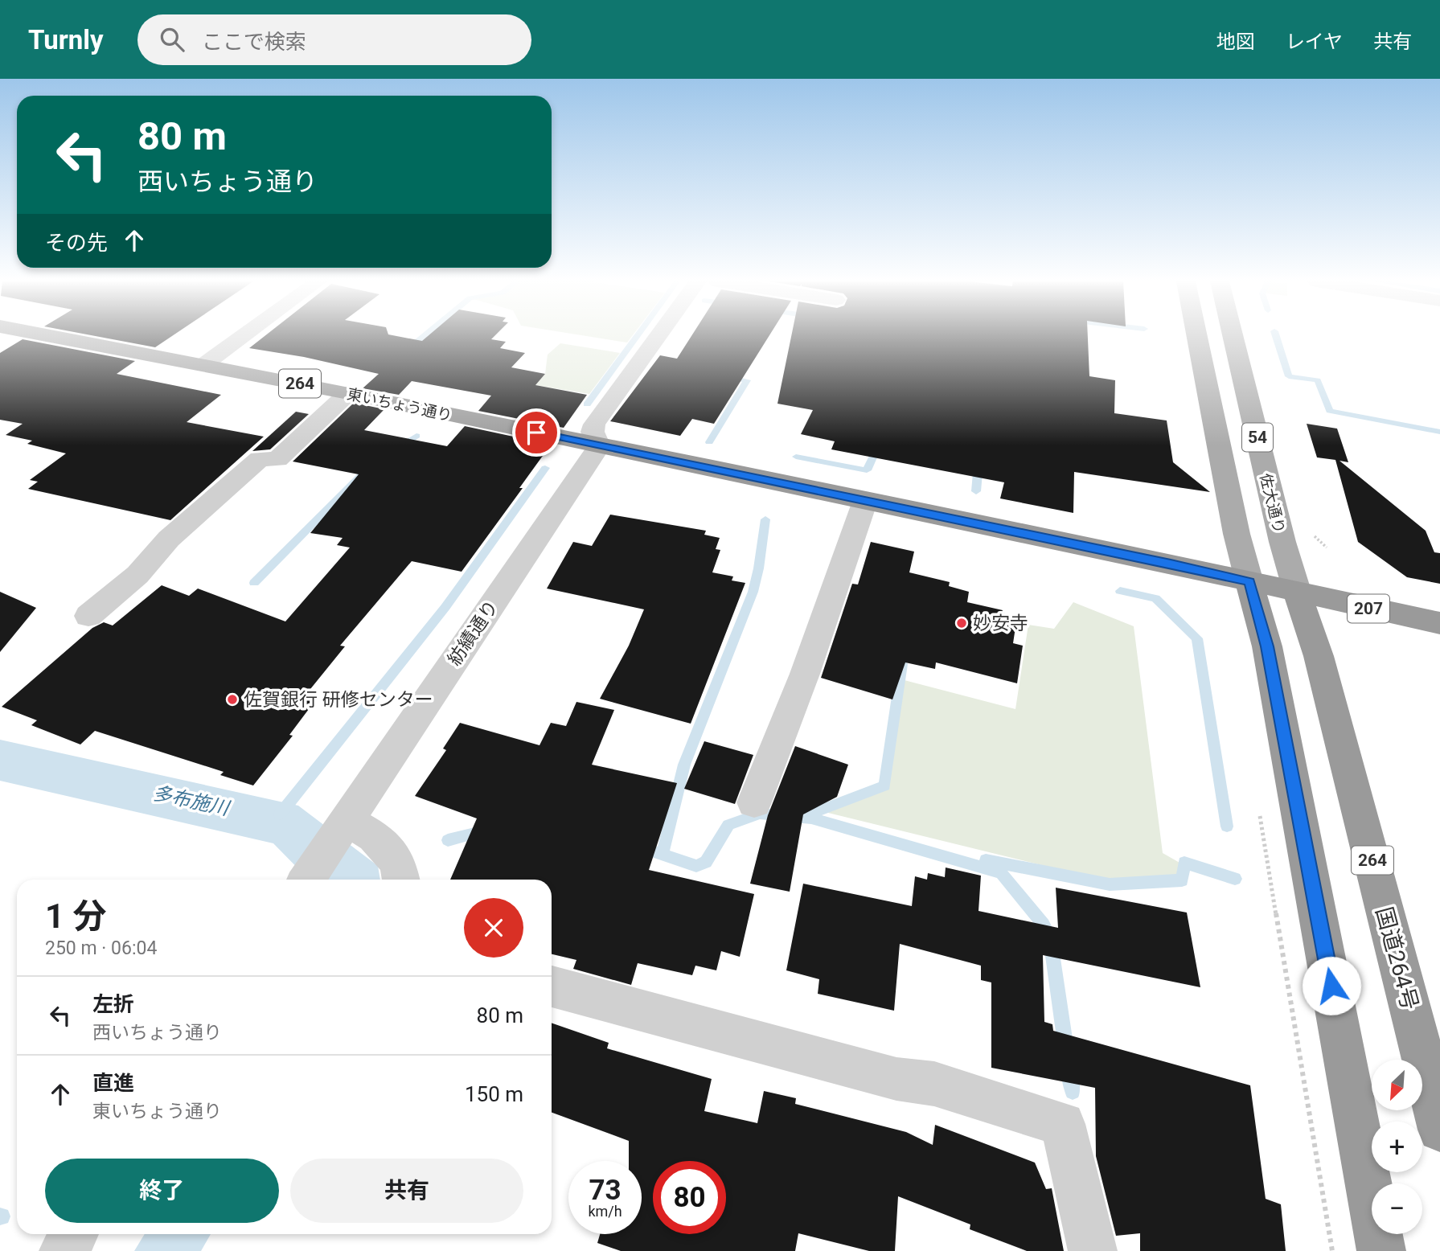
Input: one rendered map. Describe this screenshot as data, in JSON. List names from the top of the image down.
{
  "streets": {
    "highway": [
      "264",
      "東いちょう通り",
      "207",
      "国道264号"
    ],
    "main road": ["54", "佐大通り"],
    "street": ["紡績通り"]
  },
  "crossings": [
    ["264", "東いちょう通り"],
    ["264", "54"],
    ["264", "佐大通り"],
    ["264", "207"],
    ["264", "紡績通り"],
    ["264", "国道264号"],
    ["東いちょう通り", "紡績通り"],
    ["佐大通り", "207"],
    ["佐大通り", "国道264号"],
    ["207", "国道264号"]
  ],
  "water": ["多布施川"],
  "places": ["妙安寺", "佐賀銀行 研修センター"],
  "north": "bottom left",
  "page": {
    "header": "Turnly",
    "search": "ここで検索",
    "nav": ["地図", "レイヤ", "共有"],
    "turn": ["80 m", "西いちょう通り"],
    "then": "その先",
    "heading": ["1 分", "250 m · 06:04"],
    "list": [
      {
        "name": "左折",
        "note": "西いちょう通り",
        "value": "80 m"
      },
      {
        "name": "直進",
        "note": "東いちょう通り",
        "value": "150 m"
      }
    ],
    "map_buttons": ["+", "−"],
    "buttons": ["終了", "共有"],
    "speed": "73 km/h",
    "limit": "80"
  }
}
